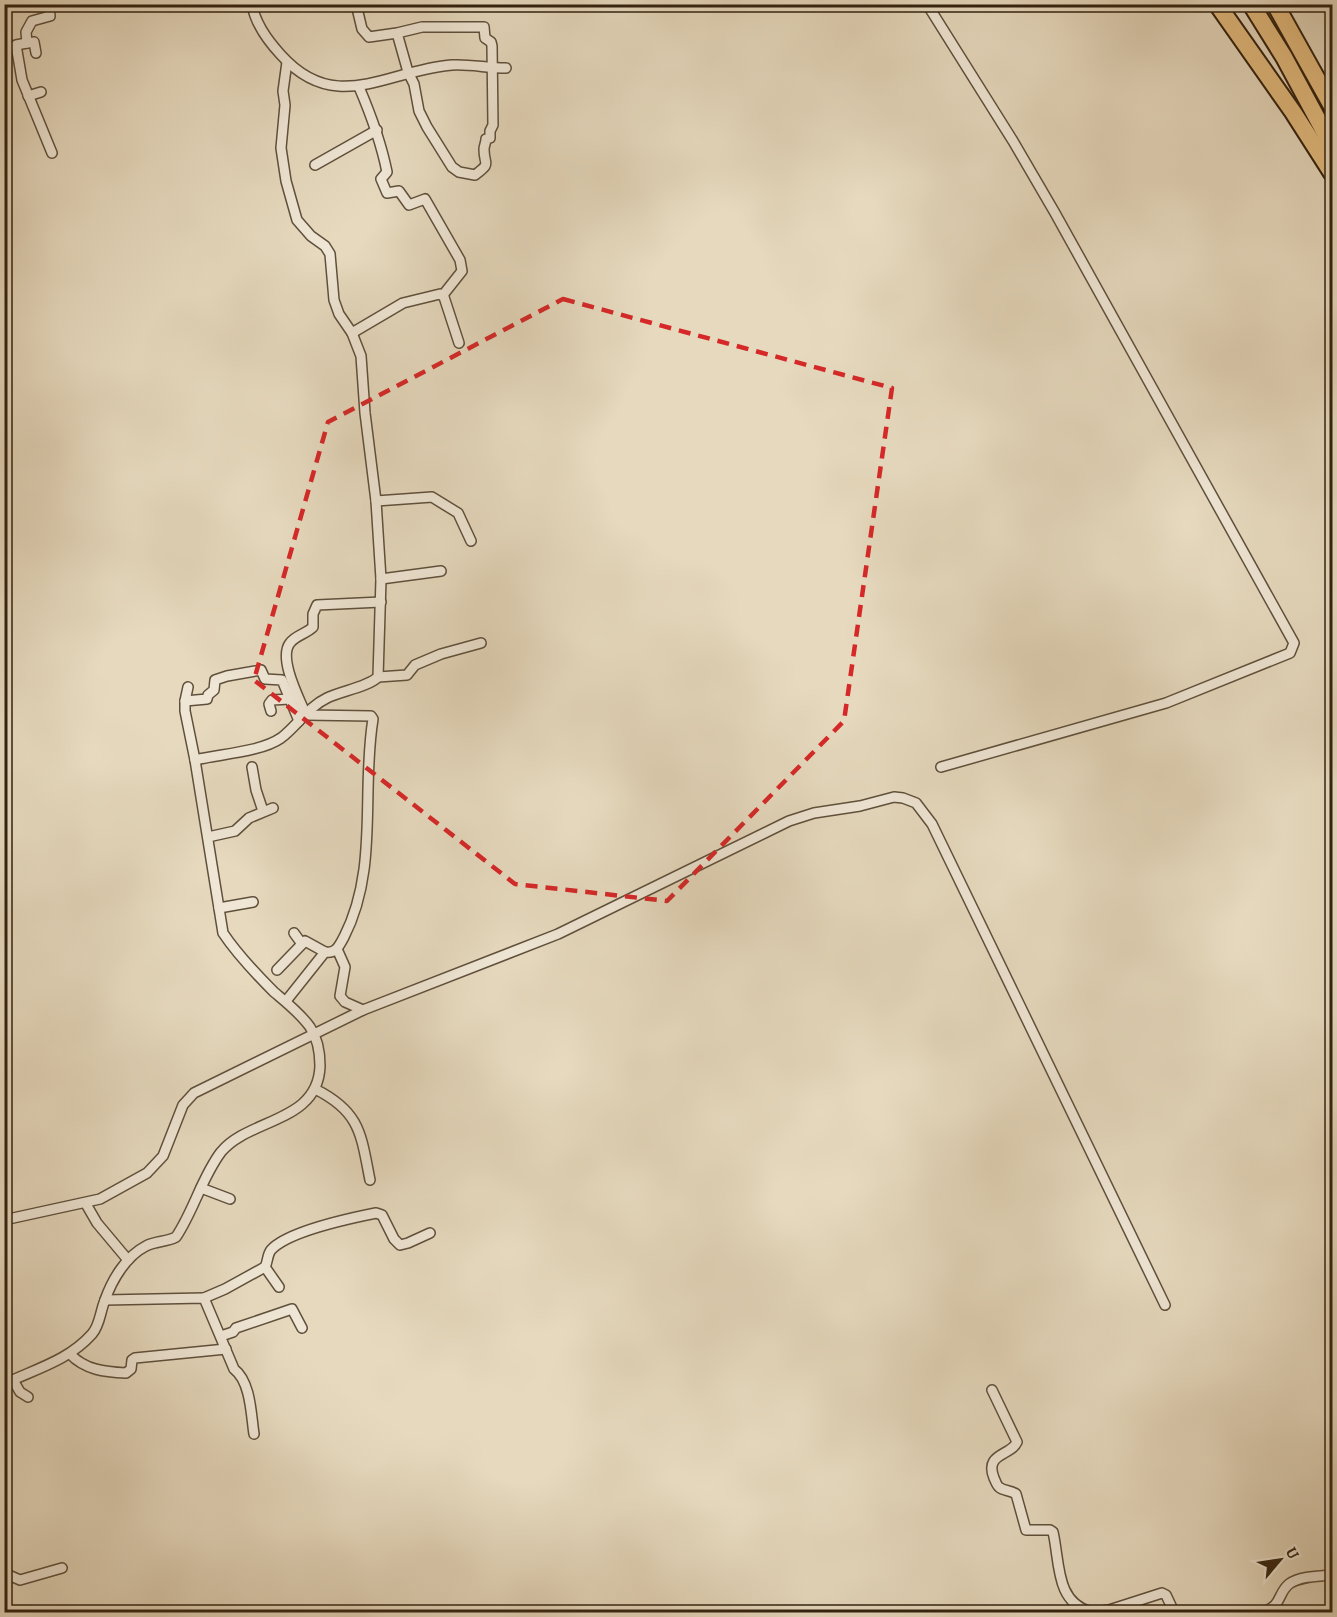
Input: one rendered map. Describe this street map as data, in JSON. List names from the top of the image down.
{
  "north": "top right"
}
